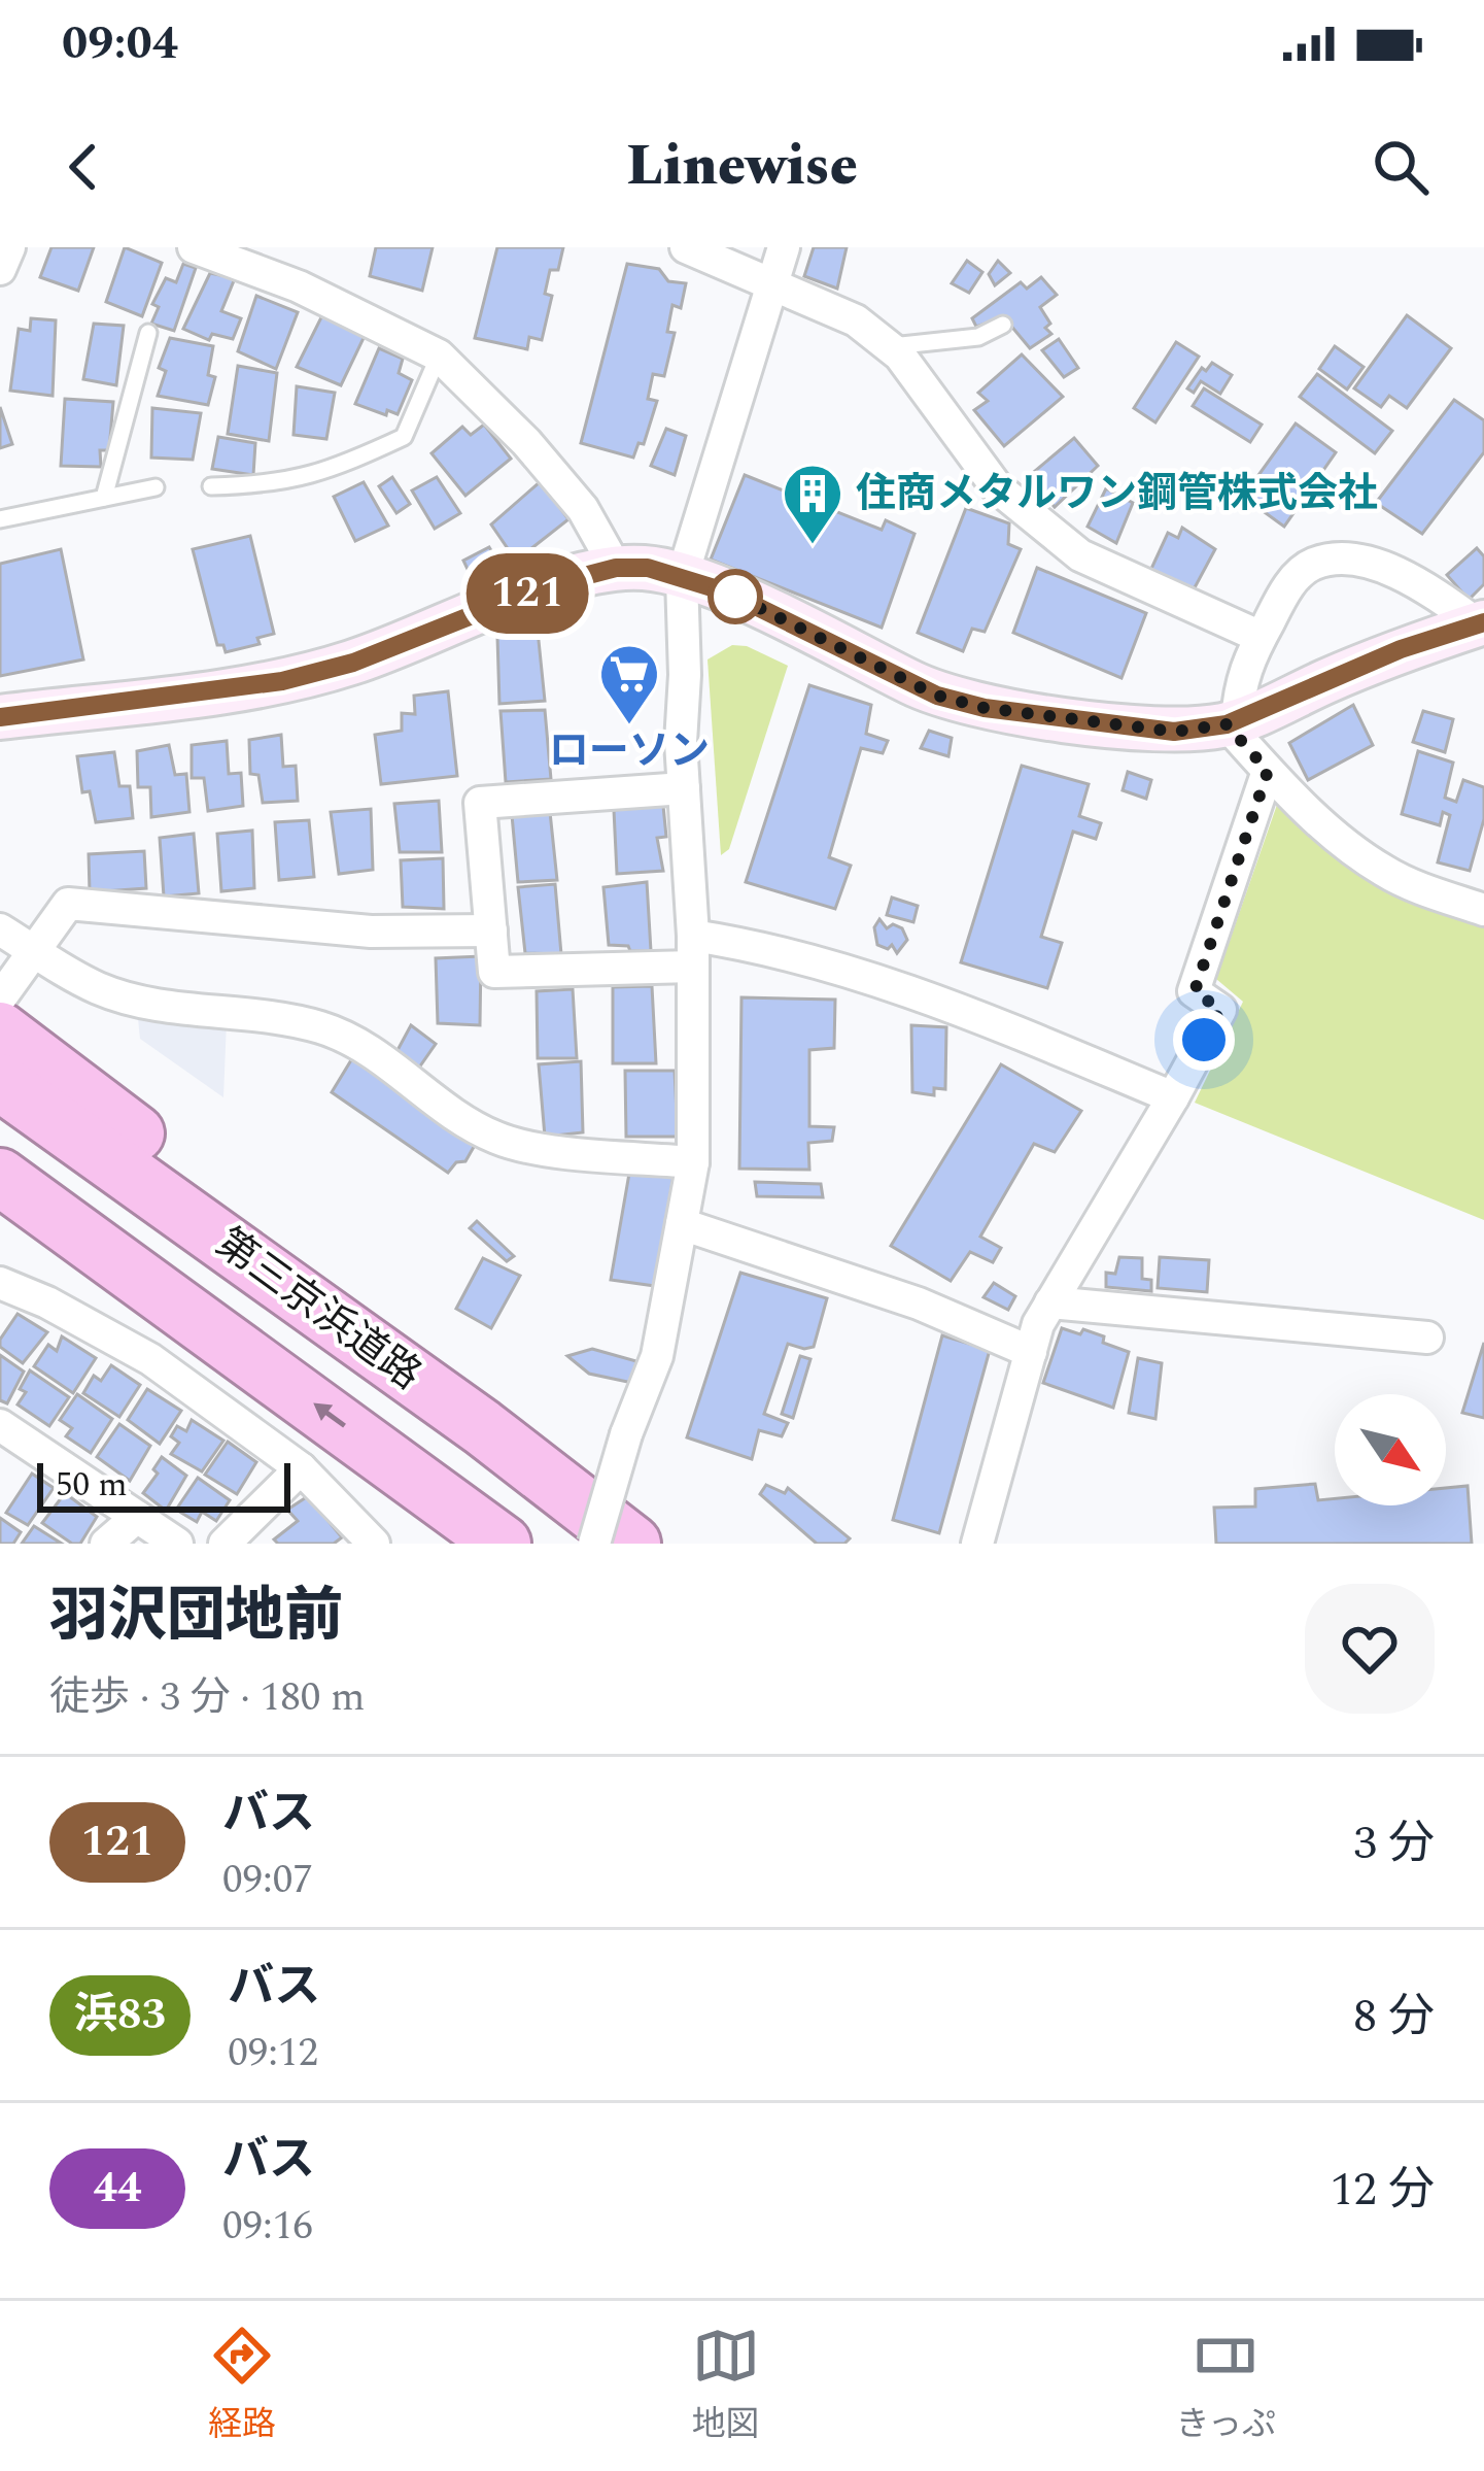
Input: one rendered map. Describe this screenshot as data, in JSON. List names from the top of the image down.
{
  "streets": {
    "highway": ["第三京浜道路"]
  },
  "places": {
    "building": ["住商メタルワン鋼管株式会社"],
    "supermarket": ["ローソン"]
  },
  "lines": ["bus line 121"],
  "scale_bar": "50 m",
  "north": "bottom right",
  "page": {
    "status": "09:04",
    "header": "Linewise",
    "on_map": "121",
    "scale": "50 m",
    "heading": ["羽沢団地前", "徒歩 · 3 分 · 180 m"],
    "list": [
      {
        "mark": "121",
        "name": "バス",
        "note": "09:07",
        "value": "3 分"
      },
      {
        "mark": "浜83",
        "name": "バス",
        "note": "09:12",
        "value": "8 分"
      },
      {
        "mark": "44",
        "name": "バス",
        "note": "09:16",
        "value": "12 分"
      }
    ],
    "tabs": ["経路", "地図", "きっぷ"]
  }
}
